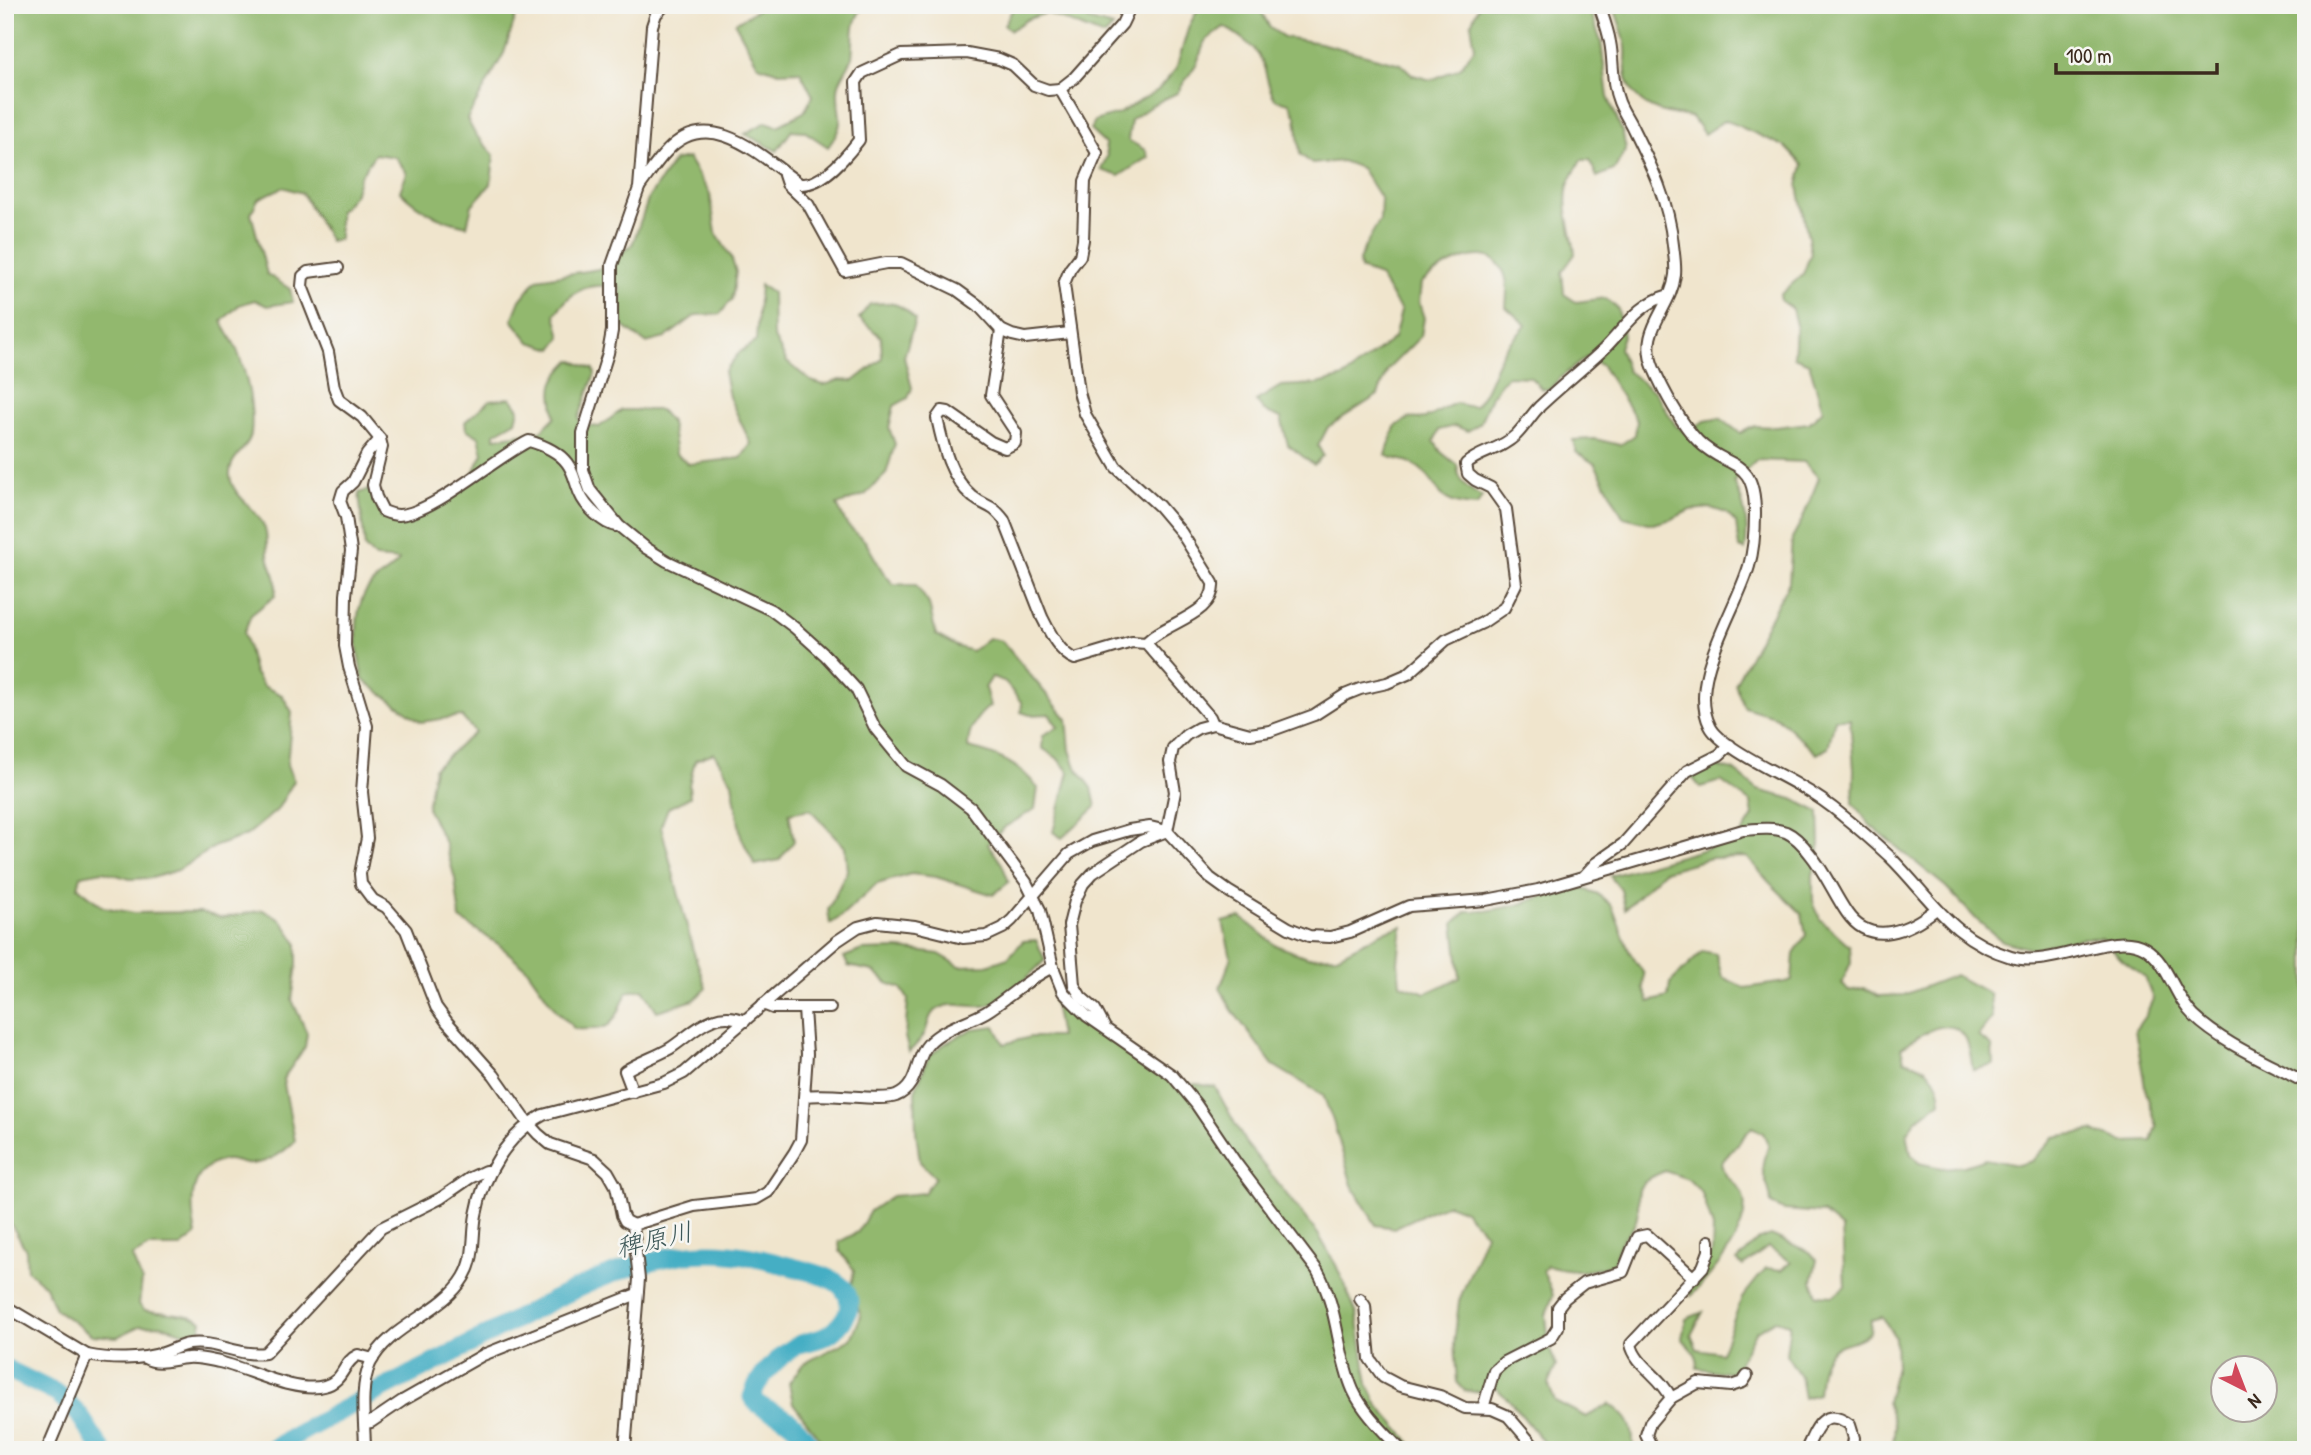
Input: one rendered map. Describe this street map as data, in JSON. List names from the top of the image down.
{
  "water": ["稗原川"],
  "scale_bar": "100 m",
  "north": "bottom right"
}
